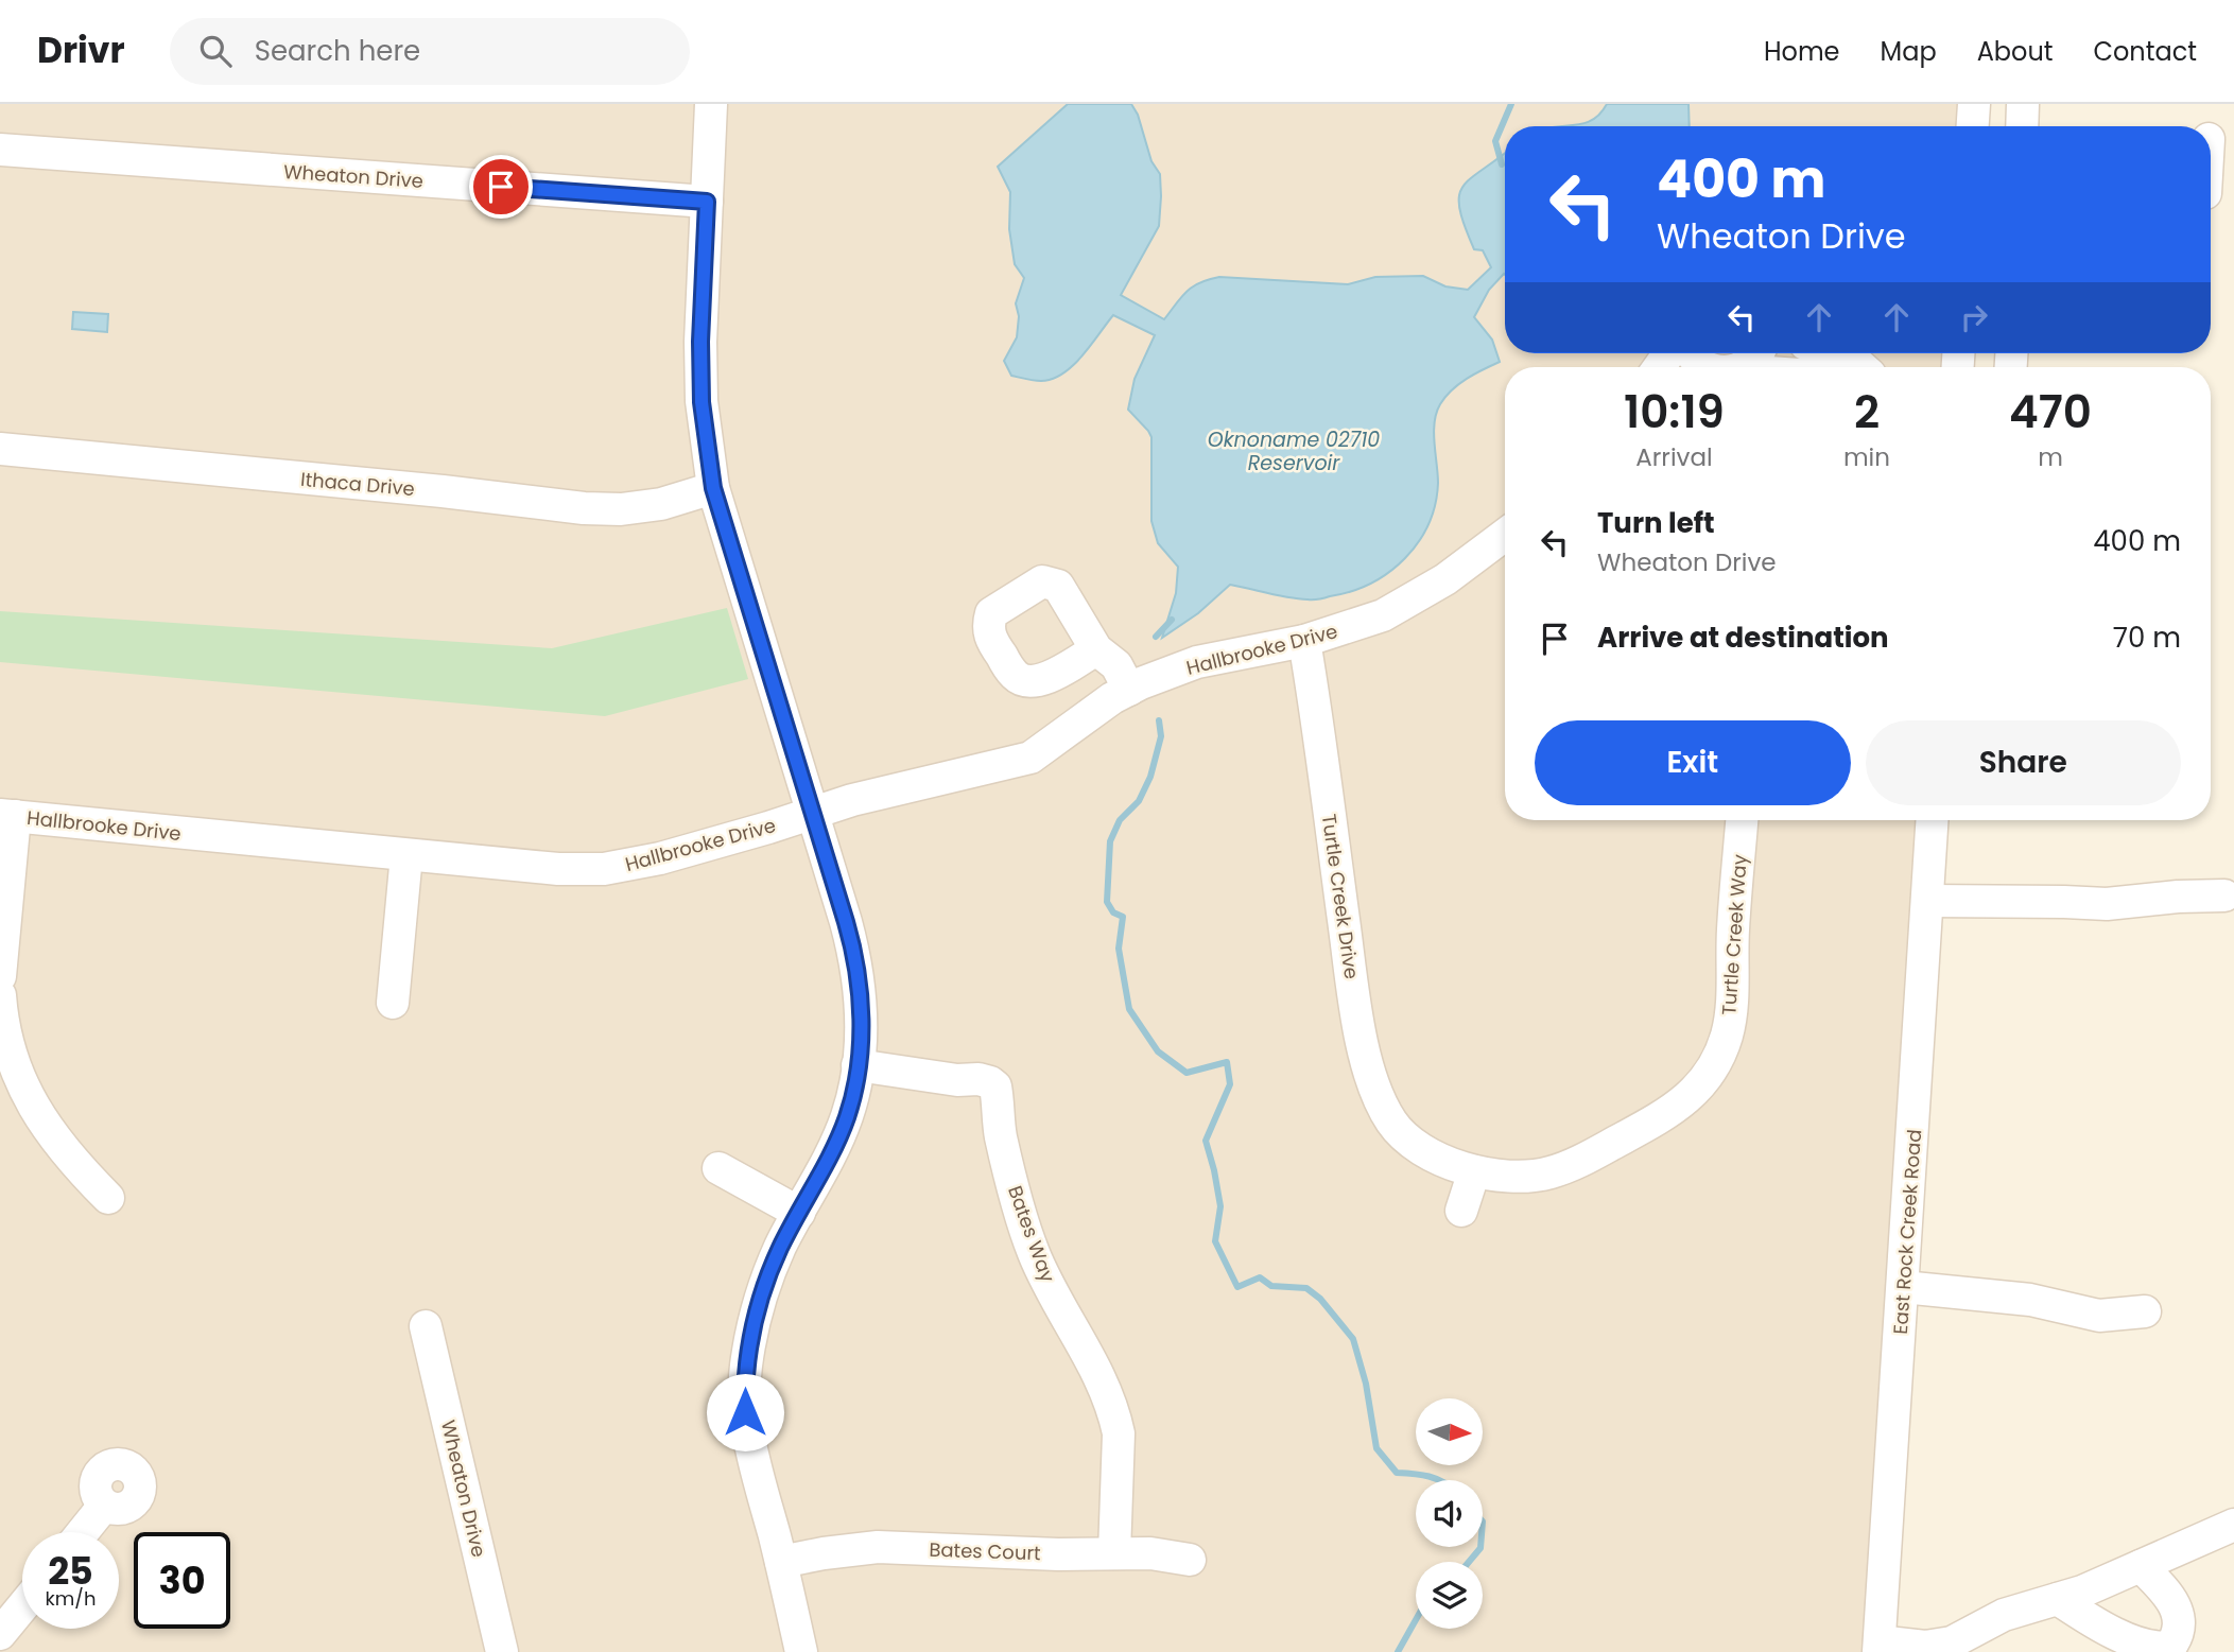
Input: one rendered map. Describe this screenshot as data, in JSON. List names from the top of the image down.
{
  "streets": {
    "street": [
      "Wheaton Drive",
      "Ithaca Drive",
      "Hallbrooke Drive",
      "Turtle Creek Drive",
      "Turtle Creek Way",
      "East Rock Creek Road",
      "Bates Way",
      "Bates Court"
    ]
  },
  "crossings": [
    ["Hallbrooke Drive", "Turtle Creek Drive"],
    ["Turtle Creek Drive", "Turtle Creek Way"],
    ["Bates Way", "Bates Court"]
  ],
  "water": ["Oknoname 02710 Reservoir"],
  "north": "right",
  "page": {
    "header": "Drivr",
    "search": "Search here",
    "nav": [
      "Home",
      "Map",
      "About",
      "Contact"
    ],
    "turn": ["400 m", "Wheaton Drive"],
    "eta": [
      "10:19",
      "Arrival",
      "2",
      "min",
      "470",
      "m"
    ],
    "list": [
      {
        "name": "Turn left",
        "note": "Wheaton Drive",
        "value": "400 m"
      },
      {
        "name": "Arrive at destination",
        "value": "70 m"
      }
    ],
    "buttons": ["Exit", "Share"],
    "speed": "25 km/h",
    "limit": "30"
  }
}
